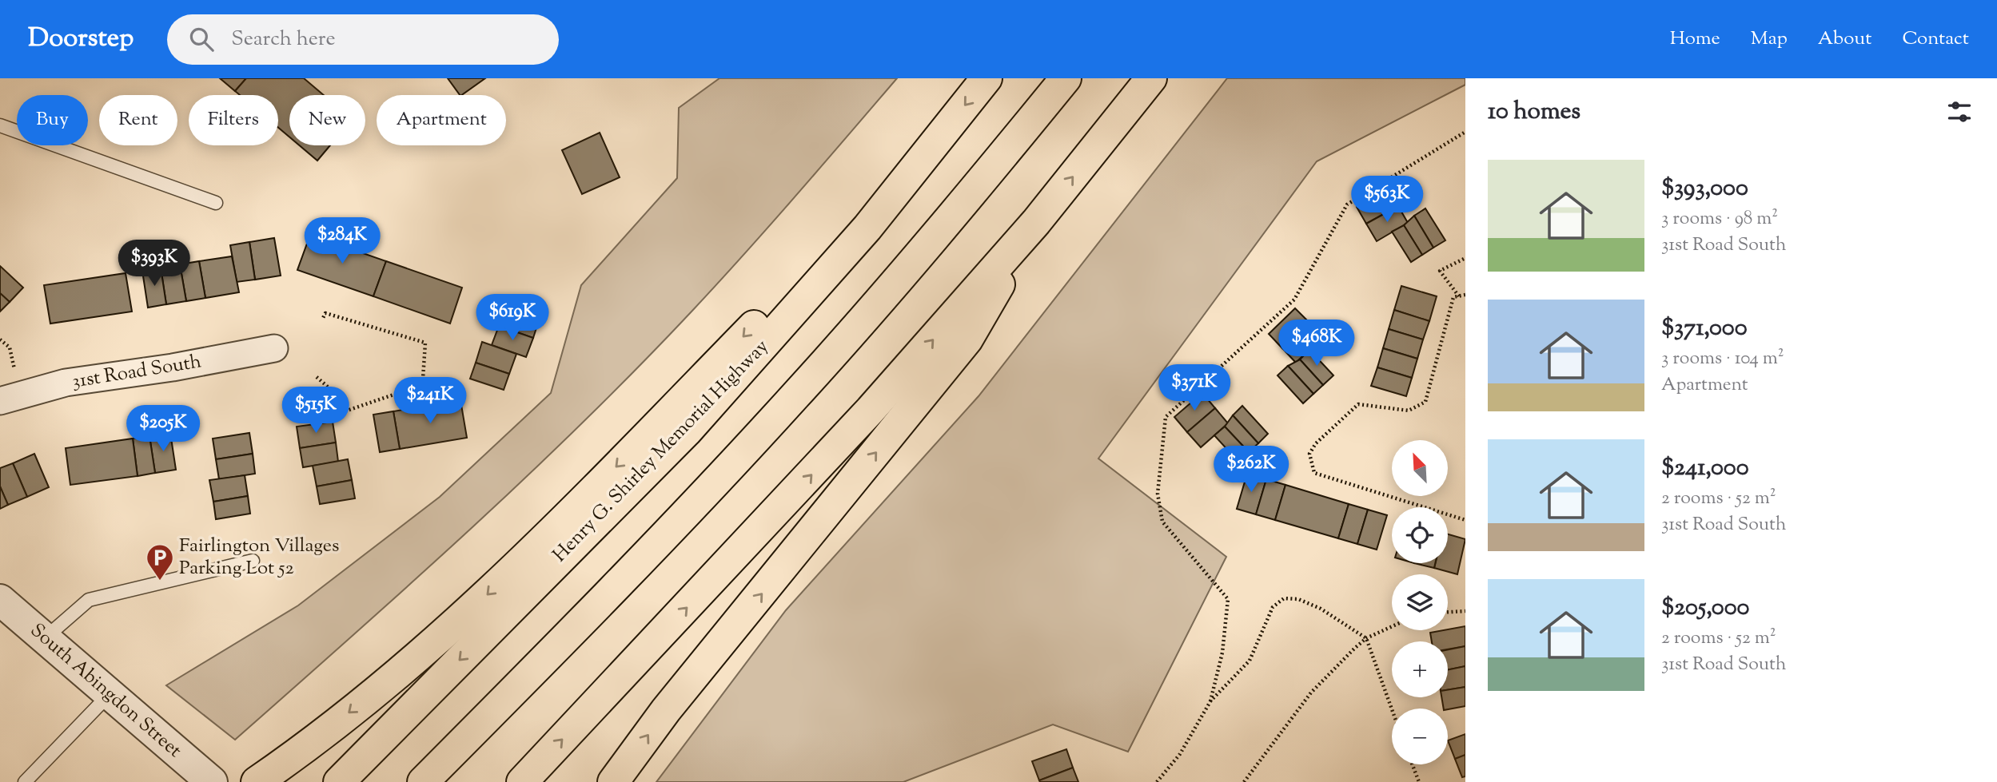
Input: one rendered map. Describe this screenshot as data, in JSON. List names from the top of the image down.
{
  "streets": {
    "highway": ["Henry G. Shirley Memorial Highway"],
    "street": ["31st Road South", "South Abingdon Street"]
  },
  "places": {
    "parking": ["Fairlington Villages Parking Lot 52"]
  },
  "north": "top left",
  "page": {
    "header": "Doorstep",
    "search": "Search here",
    "nav": [
      "Home",
      "Map",
      "About",
      "Contact"
    ],
    "heading": "10 homes",
    "chip": [
      "Buy",
      "Rent",
      "Filters",
      "New",
      "Apartment"
    ],
    "list": [
      {
        "name": "$393,000",
        "note": "3 rooms · 98 m² · 31st Road South"
      },
      {
        "name": "$371,000",
        "note": "3 rooms · 104 m² · Apartment"
      },
      {
        "name": "$241,000",
        "note": "2 rooms · 52 m² · 31st Road South"
      },
      {
        "name": "$205,000",
        "note": "2 rooms · 52 m² · 31st Road South"
      }
    ],
    "price": [
      "$563K",
      "$284K",
      "$393K",
      "$619K",
      "$468K",
      "$371K",
      "$241K",
      "$515K",
      "$205K",
      "$262K"
    ],
    "map_buttons": ["+", "−"]
  }
}
